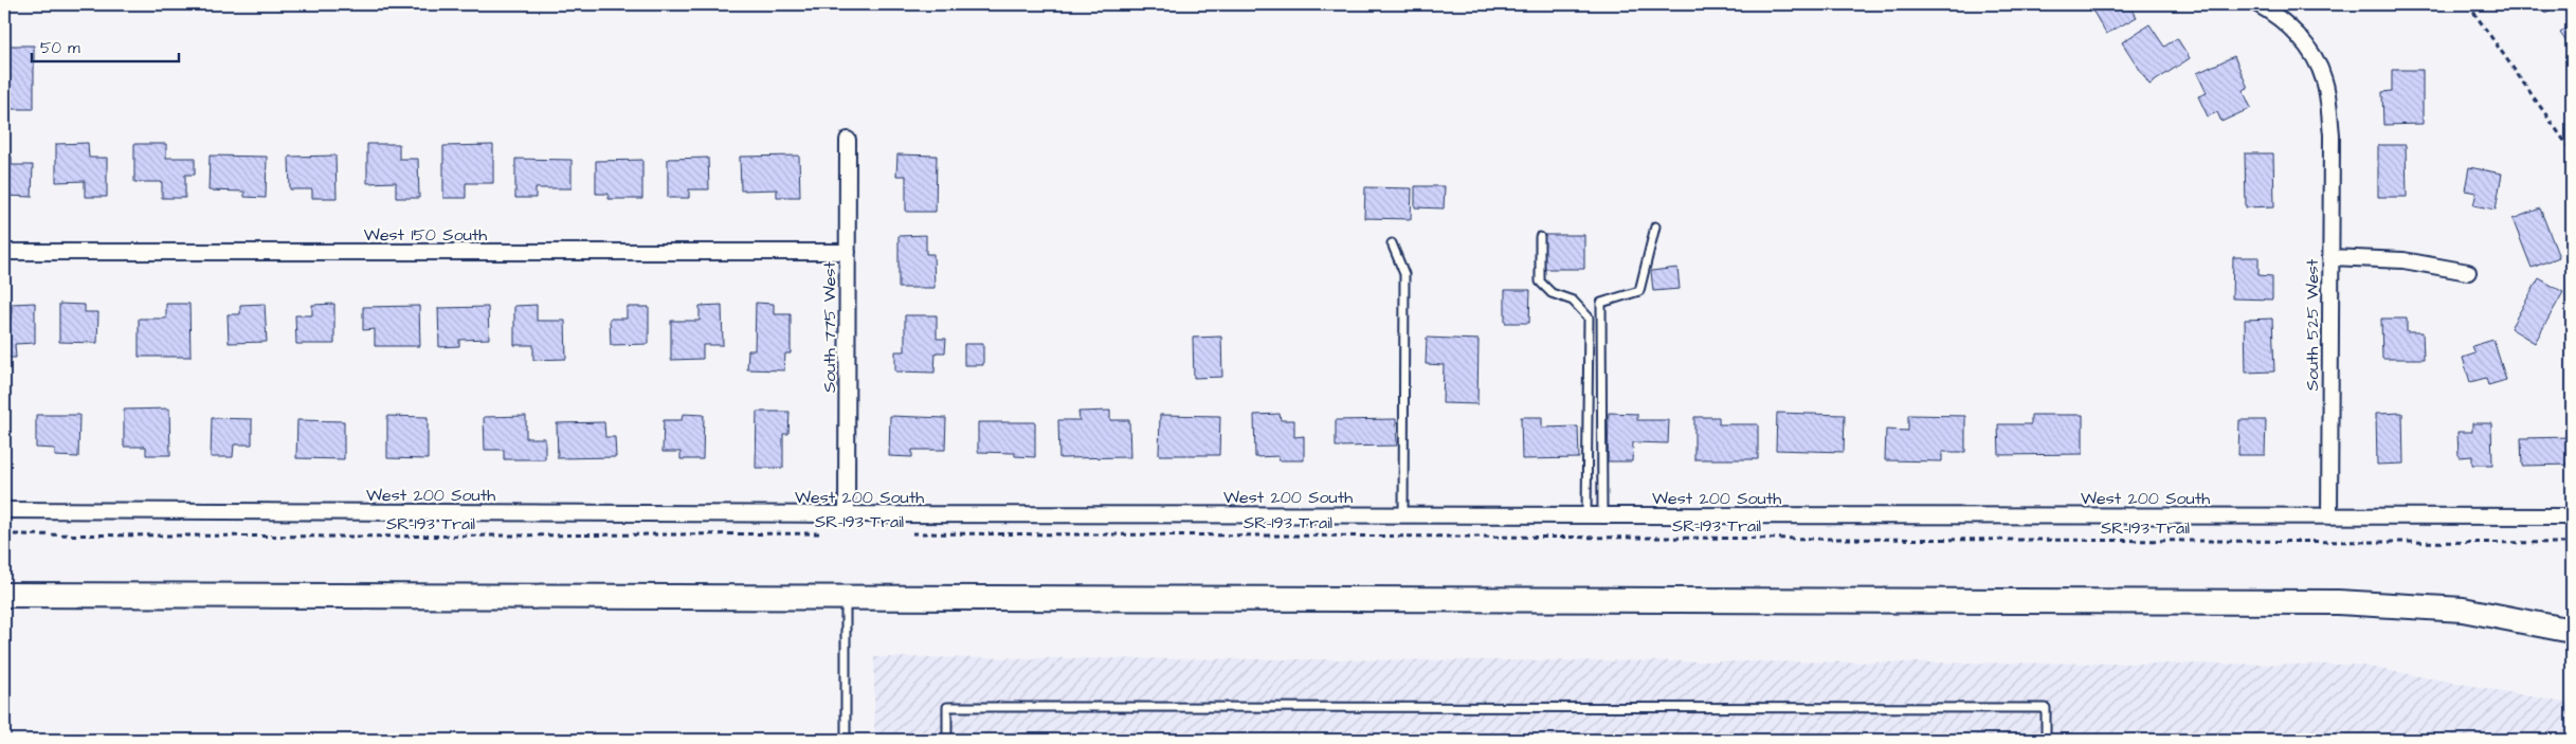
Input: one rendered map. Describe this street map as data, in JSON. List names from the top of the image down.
{
  "streets": {
    "street": [
      "West 150 South",
      "South 525 West",
      "South 775 West",
      "West 200 South"
    ],
    "path": ["SR-193 Trail"]
  },
  "crossings": [
    ["West 150 South", "South 775 West"],
    ["South 525 West", "West 200 South"],
    ["South 775 West", "West 200 South"]
  ],
  "scale_bar": "50 m"
}
